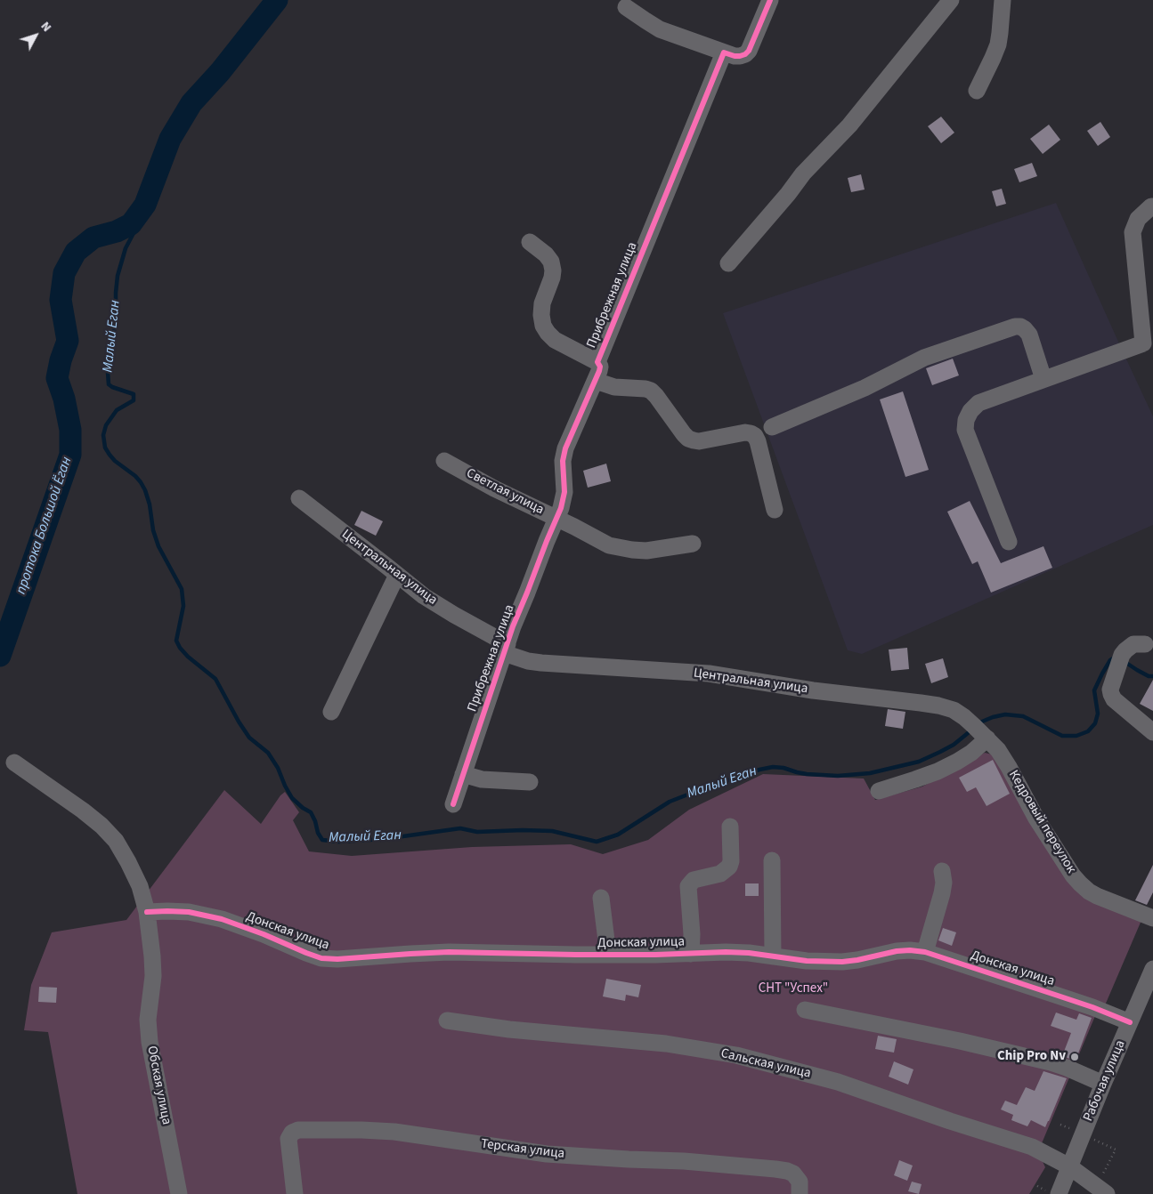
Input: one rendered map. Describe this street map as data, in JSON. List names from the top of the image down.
{
  "streets": {
    "street": [
      "Прибрежная улица",
      "Светлая улица",
      "Центральная улица",
      "Кедровый переулок",
      "Донская улица",
      "Сальская улица",
      "Рабочая улица",
      "Обская улица",
      "Терская улица"
    ]
  },
  "crossings": [
    ["Прибрежная улица", "Светлая улица"],
    ["Прибрежная улица", "Центральная улица"],
    ["Центральная улица", "Кедровый переулок"],
    ["Донская улица", "Рабочая улица"],
    ["Донская улица", "Обская улица"],
    ["Сальская улица", "Рабочая улица"]
  ],
  "water": ["Малый Еган", "протока Большой Ёган"],
  "parks": ["СНТ \"Успех\""],
  "places": ["Chip Pro Nv"],
  "north": "top right"
}
